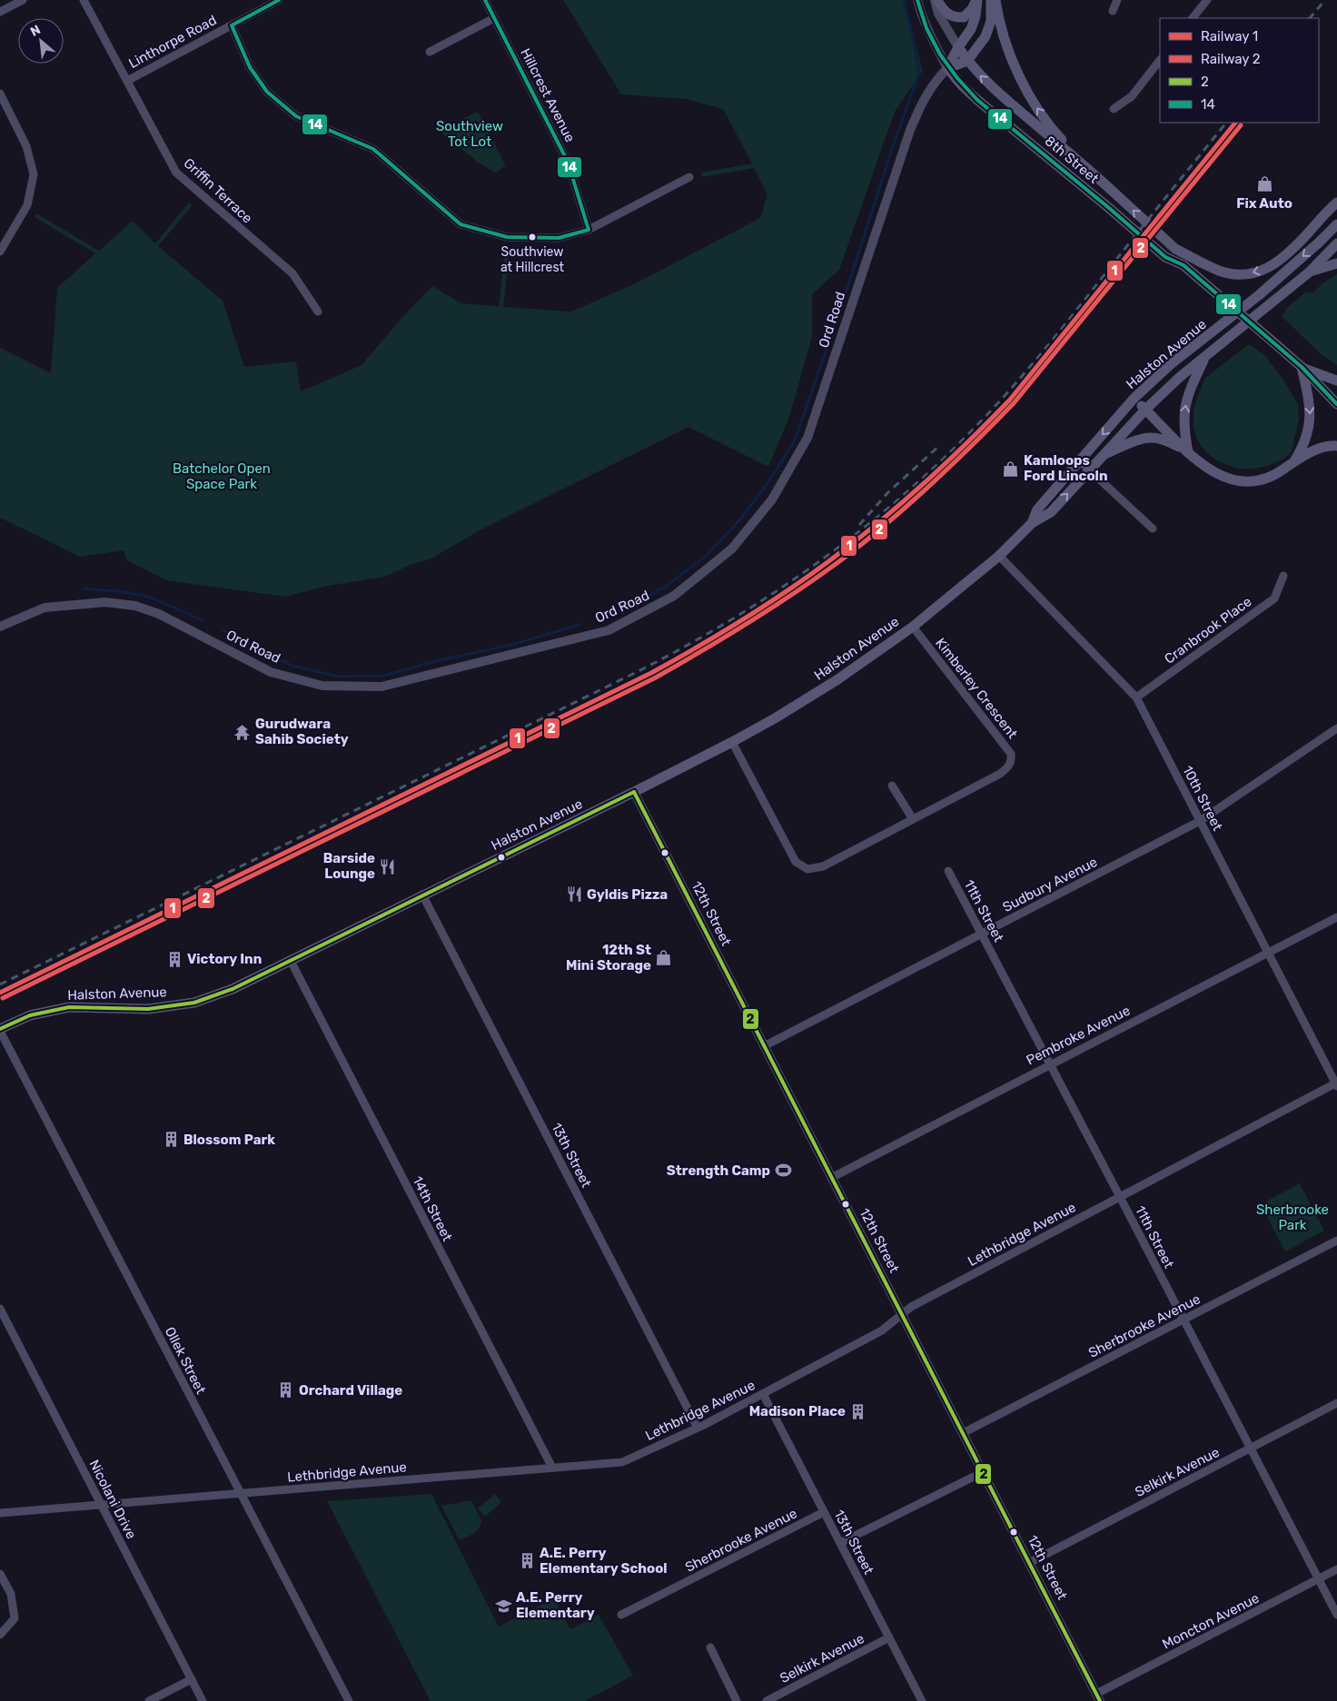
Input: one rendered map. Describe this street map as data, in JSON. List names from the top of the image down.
{
  "streets": {
    "main road": ["8th Street", "Halston Avenue"],
    "street": [
      "Linthorpe Road",
      "Hillcrest Avenue",
      "Griffin Terrace",
      "Ord Road",
      "Cranbrook Place",
      "Kimberley Crescent",
      "10th Street",
      "Sudbury Avenue",
      "11th Street",
      "12th Street",
      "Pembroke Avenue",
      "13th Street",
      "14th Street",
      "Lethbridge Avenue",
      "Sherbrooke Avenue",
      "Ollek Street",
      "Selkirk Avenue",
      "Nicolani Drive",
      "Moncton Avenue"
    ]
  },
  "crossings": [
    ["Linthorpe Road", "Griffin Terrace"],
    ["8th Street", "Ord Road"],
    ["Halston Avenue", "Kimberley Crescent"],
    ["Halston Avenue", "10th Street"],
    ["Halston Avenue", "12th Street"],
    ["Halston Avenue", "13th Street"],
    ["Halston Avenue", "14th Street"],
    ["Halston Avenue", "Ollek Street"],
    ["Cranbrook Place", "10th Street"],
    ["10th Street", "Sudbury Avenue"],
    ["10th Street", "Pembroke Avenue"],
    ["10th Street", "Lethbridge Avenue"],
    ["Sudbury Avenue", "11th Street"],
    ["Sudbury Avenue", "12th Street"],
    ["11th Street", "Pembroke Avenue"],
    ["11th Street", "Lethbridge Avenue"],
    ["11th Street", "Sherbrooke Avenue"],
    ["11th Street", "Selkirk Avenue"],
    ["11th Street", "Moncton Avenue"],
    ["12th Street", "Pembroke Avenue"],
    ["12th Street", "Lethbridge Avenue"],
    ["12th Street", "Sherbrooke Avenue"],
    ["12th Street", "Selkirk Avenue"],
    ["12th Street", "Moncton Avenue"],
    ["13th Street", "Lethbridge Avenue"],
    ["13th Street", "Sherbrooke Avenue"],
    ["13th Street", "Selkirk Avenue"],
    ["14th Street", "Lethbridge Avenue"],
    ["Lethbridge Avenue", "Ollek Street"],
    ["Lethbridge Avenue", "Nicolani Drive"]
  ],
  "parks": ["Southview Tot Lot", "Batchelor Open Space Park", "Sherbrooke Park"],
  "places": {
    "shop": ["Fix Auto", "Kamloops Ford Lincoln", "12th St Mini Storage"],
    "other": ["Southview at Hillcrest"],
    "temple": ["Gurudwara Sahib Society"],
    "restaurant": ["Barside Lounge", "Gyldis Pizza"],
    "building": [
      "Victory Inn",
      "Blossom Park",
      "Orchard Village",
      "Madison Place",
      "A.E. Perry Elementary School"
    ],
    "sports": ["Strength Camp"],
    "school or university": ["A.E. Perry Elementary"]
  },
  "lines": [
    "transit line 14",
    "rail line 1",
    "rail line 2",
    "transit line 2"
  ],
  "legend": [
    "Railway 1",
    "Railway 2",
    "2",
    "14"
  ],
  "north": "top left"
}
